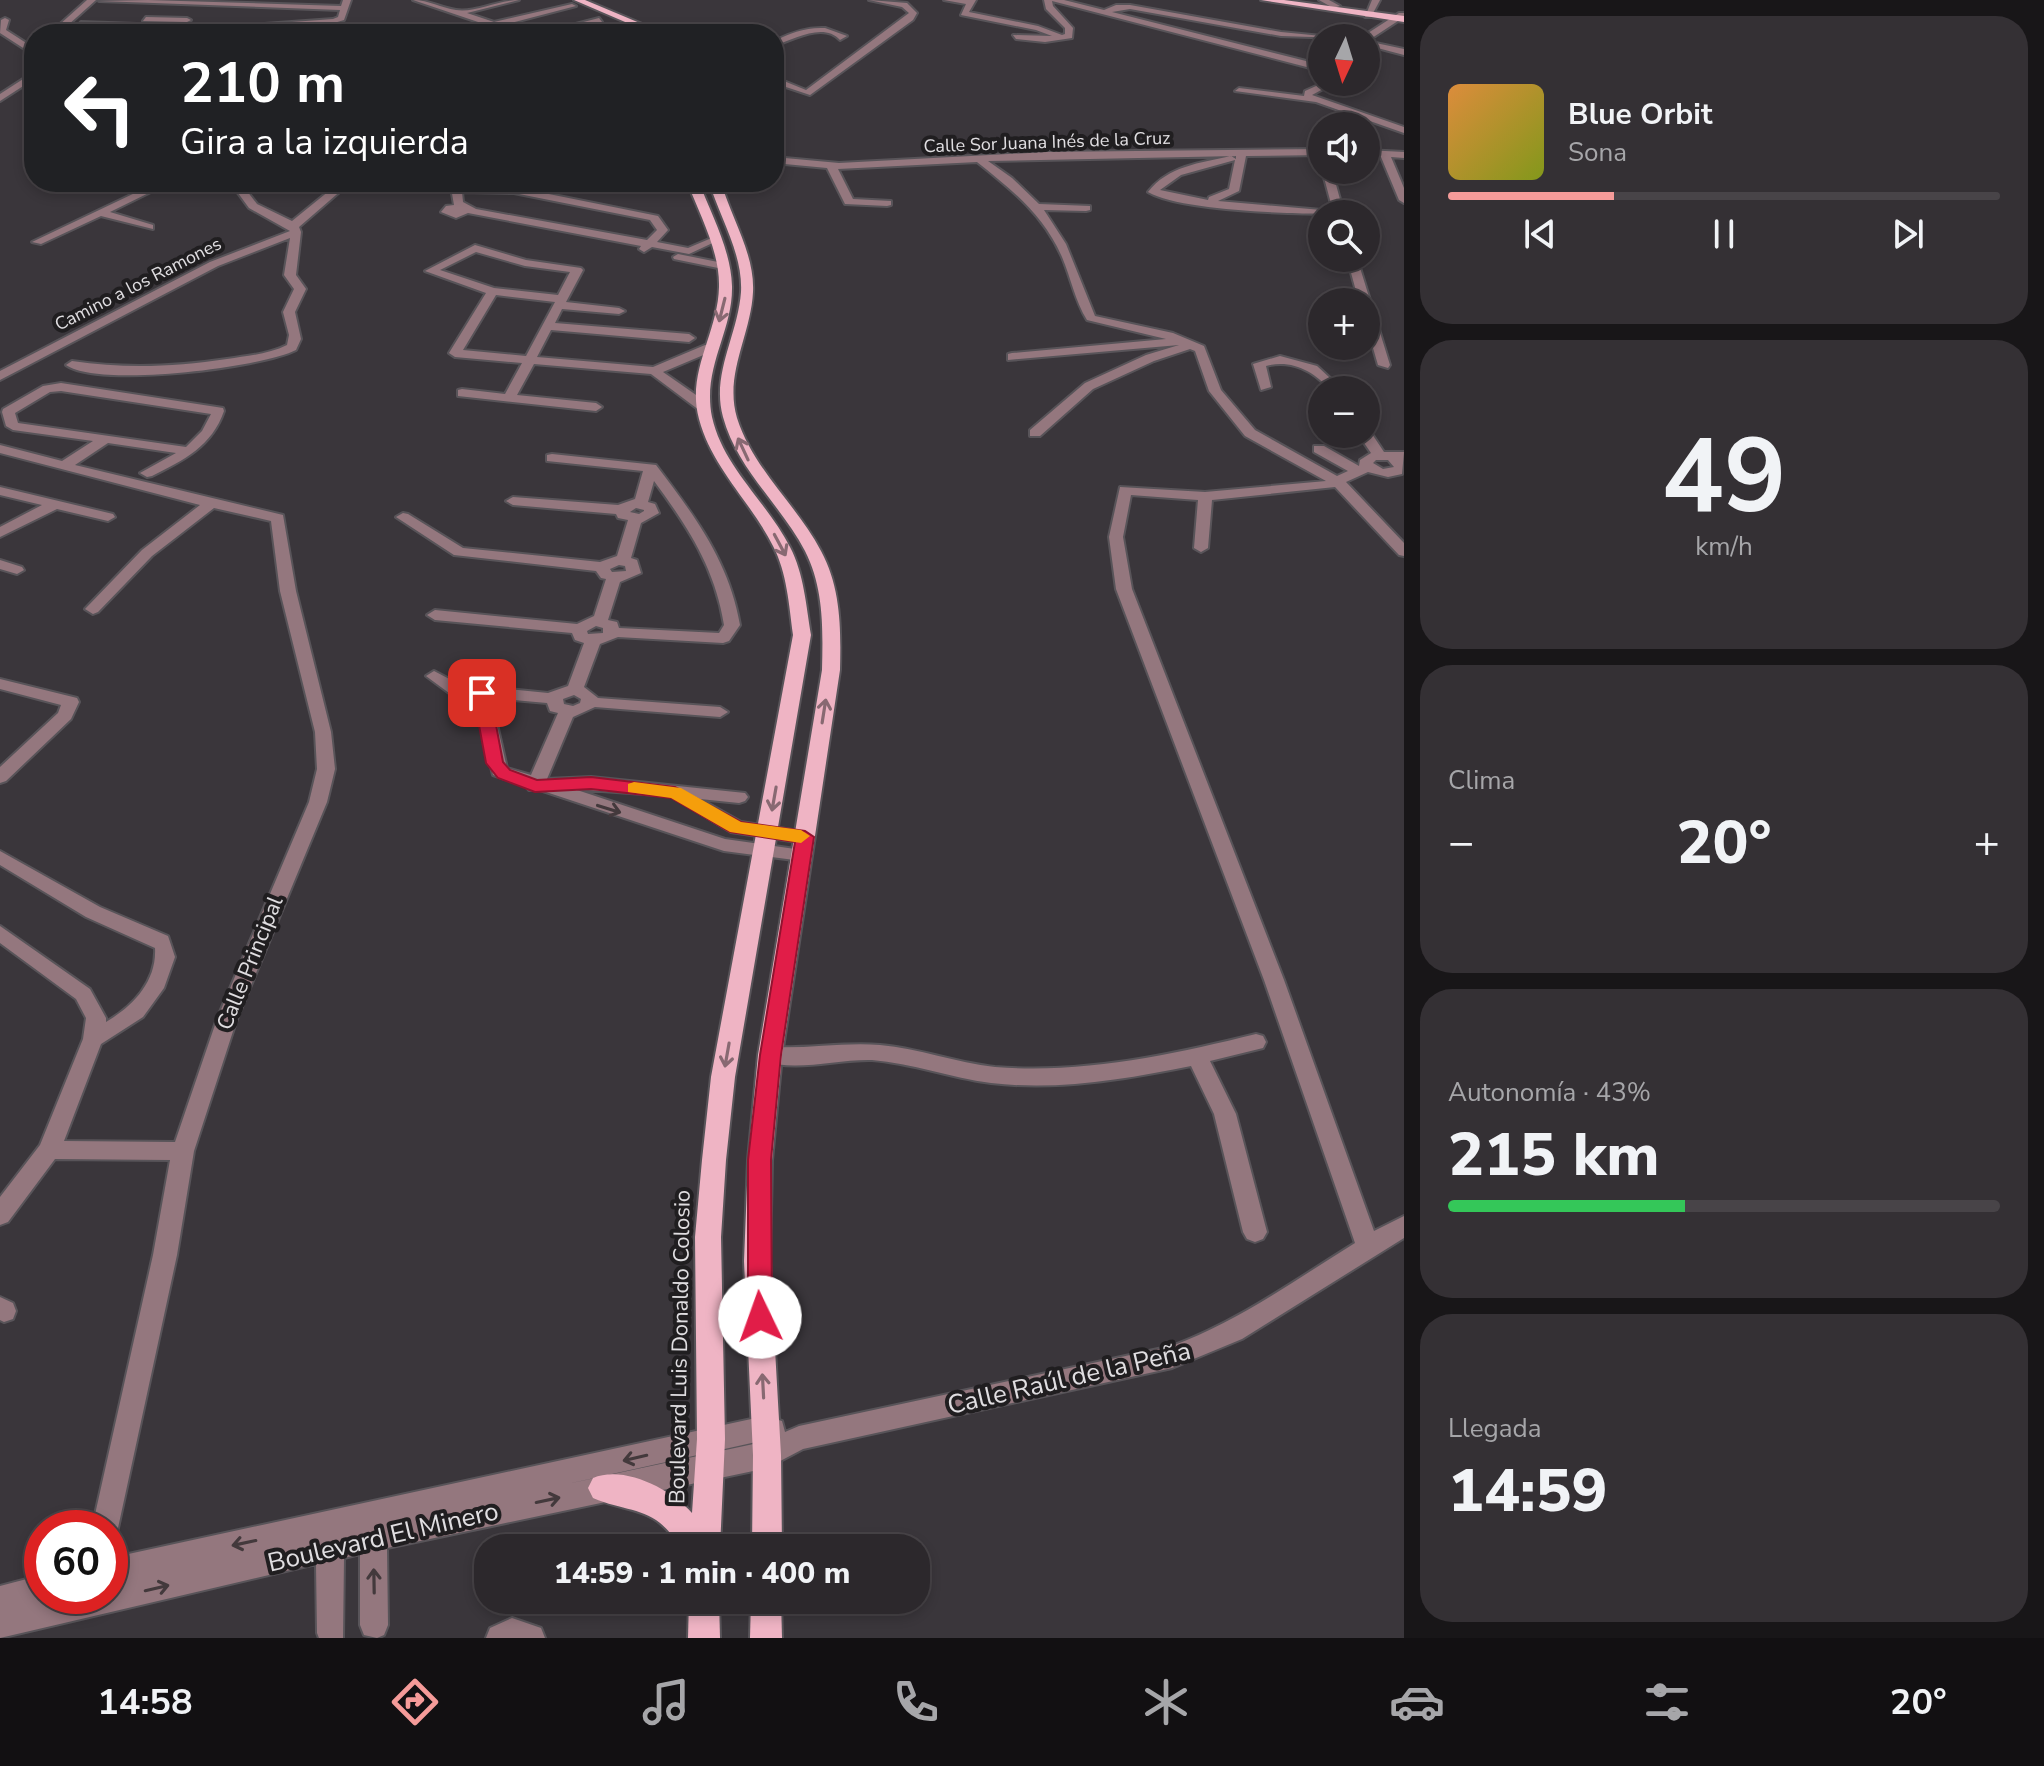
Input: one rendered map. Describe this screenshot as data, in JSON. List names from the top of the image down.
{
  "streets": {
    "main road": ["Boulevard Luis Donaldo Colosio"],
    "street": [
      "Calle Sor Juana Inés de la Cruz",
      "Camino a los Ramones",
      "Calle Principal",
      "Calle Raúl de la Peña",
      "Boulevard El Minero"
    ]
  },
  "crossings": [
    ["Boulevard Luis Donaldo Colosio", "Boulevard El Minero"],
    ["Calle Raúl de la Peña", "Boulevard El Minero"]
  ],
  "north": "bottom",
  "page": {
    "map_buttons": ["+", "−"],
    "turn": ["210 m", "Gira a la izquierda"],
    "song": ["Blue Orbit", "Sona"],
    "tile": [
      ["49", "km/h"],
      "Clima",
      ["Autonomía · 43%", "215 km"],
      ["Llegada", "14:59"]
    ],
    "heat": ["−", "20°", "+"],
    "limit": "60",
    "trip": "14:59 · 1 min · 400 m",
    "tabs": ["14:58", "20°"]
  }
}
